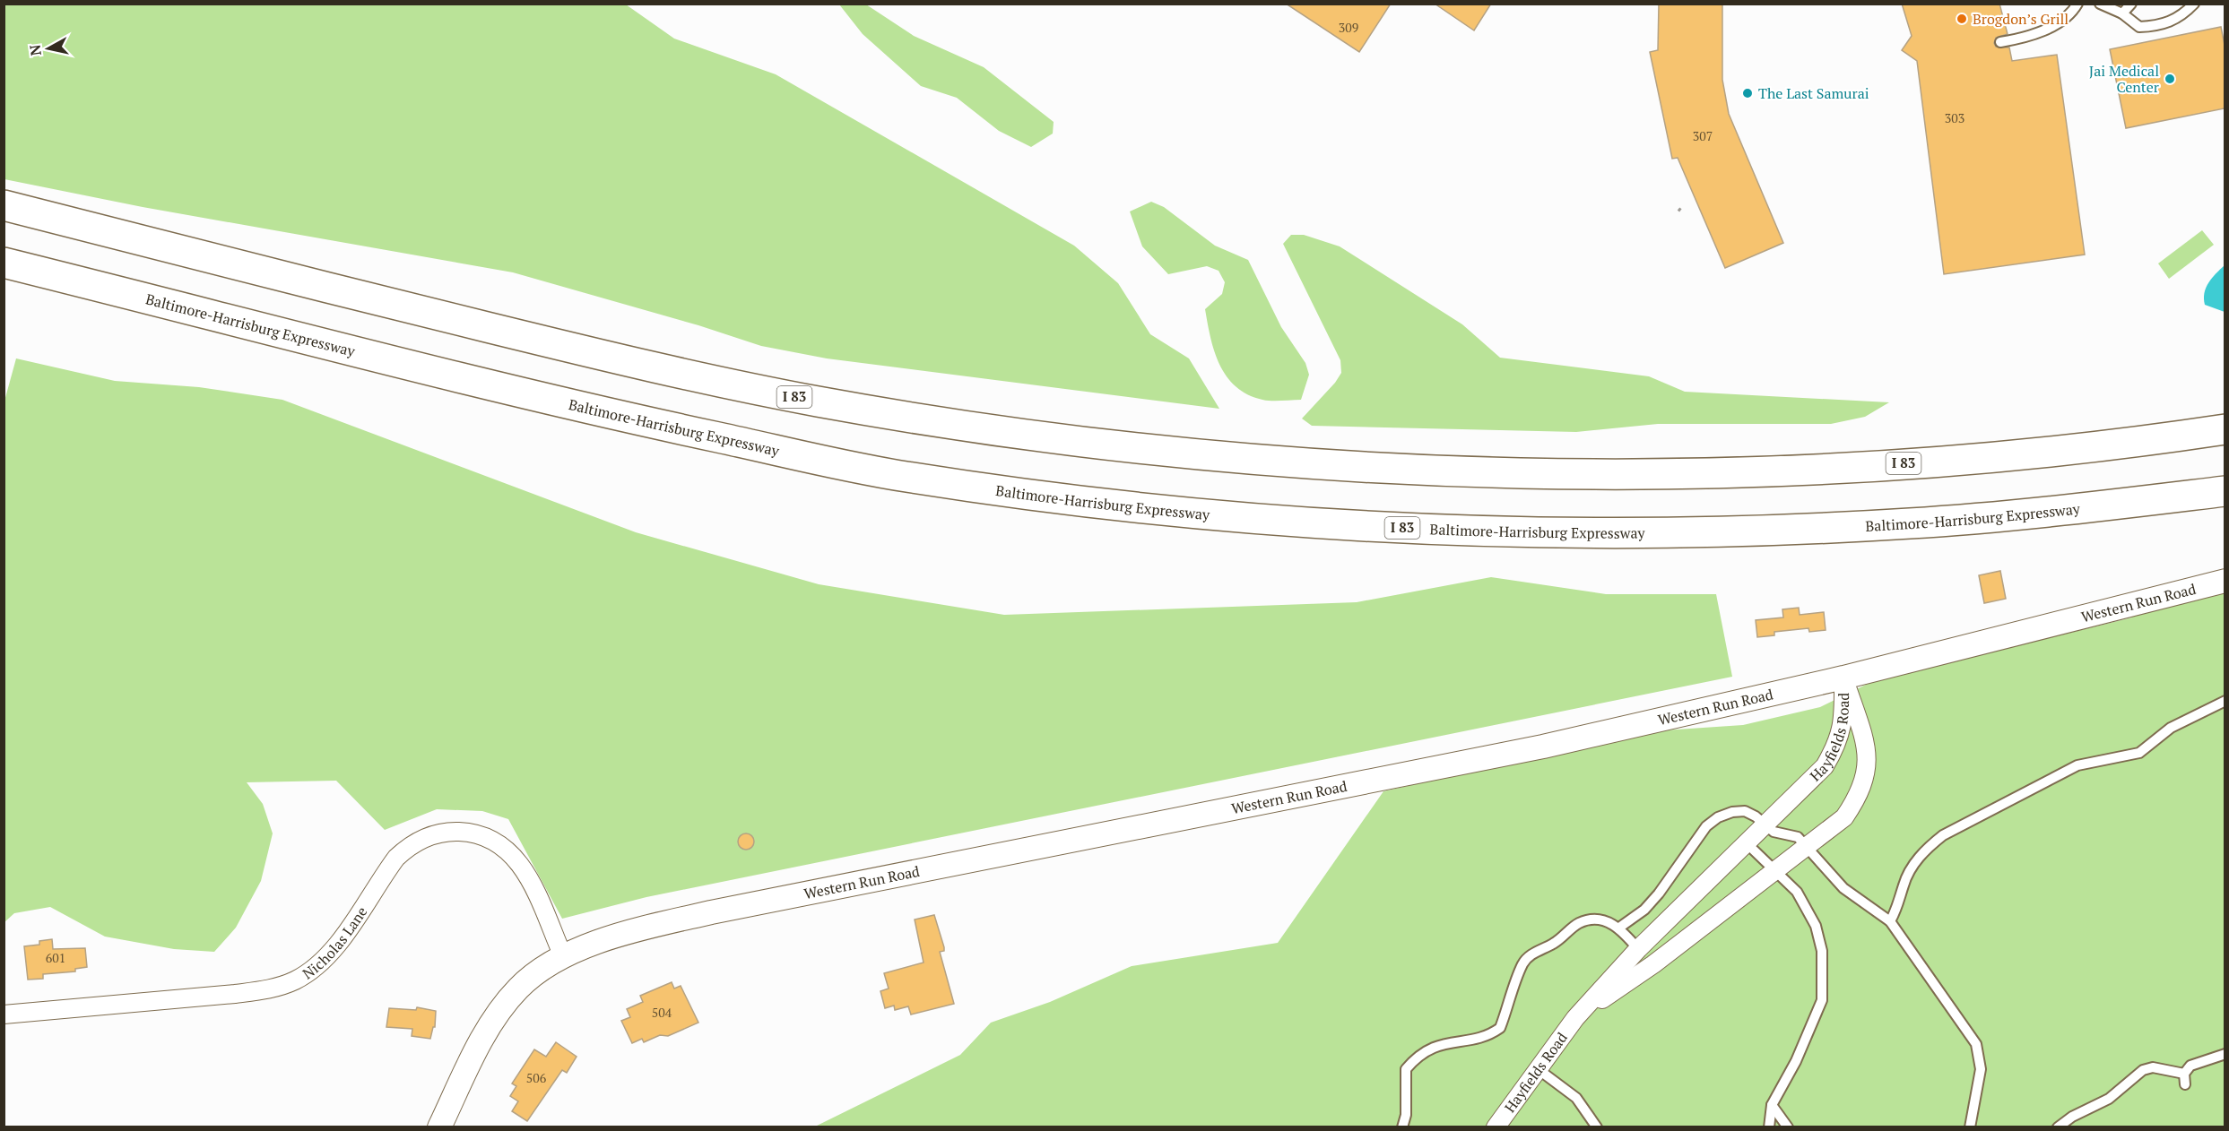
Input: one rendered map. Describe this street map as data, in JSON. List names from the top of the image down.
{
  "streets": {
    "highway": ["Baltimore-Harrisburg Expressway", "I 83"],
    "street": ["Western Run Road", "Hayfields Road", "Nicholas Lane"]
  },
  "crossings": [
    ["Western Run Road", "Hayfields Road"],
    ["Western Run Road", "Nicholas Lane"]
  ],
  "places": ["Brogdon’s Grill", "Jai Medical Center", "The Last Samurai"],
  "house_numbers": [
    "309",
    "303",
    "307",
    "601",
    "504",
    "506"
  ],
  "north": "left"
}
